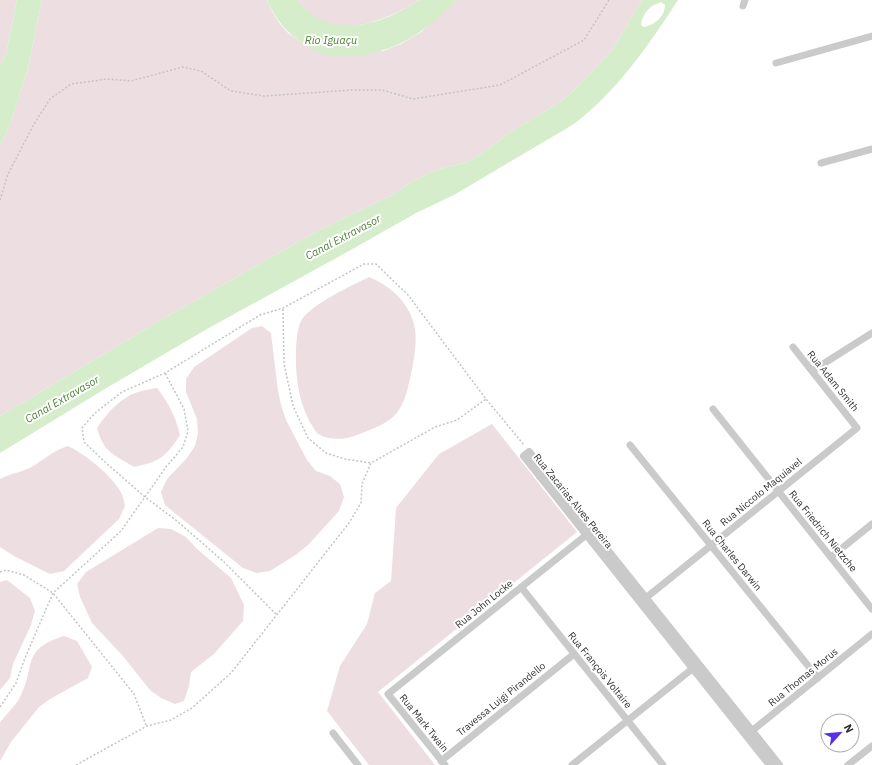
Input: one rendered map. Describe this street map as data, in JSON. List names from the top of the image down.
{
  "streets": {
    "street": [
      "Rua Adam Smith",
      "Rua Niccolo Maquiavel",
      "Rua Zacarias Alves Pereira",
      "Rua Friedrich Nietzche",
      "Rua Charles Darwin",
      "Rua John Locke",
      "Rua François Voltaire",
      "Rua Thomas Morus",
      "Travessa Luigi Pirandello",
      "Rua Mark Twain"
    ]
  },
  "crossings": [
    ["Rua Adam Smith", "Rua Niccolo Maquiavel"],
    ["Rua Niccolo Maquiavel", "Rua Zacarias Alves Pereira"],
    ["Rua Niccolo Maquiavel", "Rua Friedrich Nietzche"],
    ["Rua Niccolo Maquiavel", "Rua Charles Darwin"],
    ["Rua Zacarias Alves Pereira", "Rua John Locke"],
    ["Rua Zacarias Alves Pereira", "Rua Thomas Morus"],
    ["Rua Charles Darwin", "Rua Thomas Morus"],
    ["Rua John Locke", "Rua François Voltaire"],
    ["Rua John Locke", "Rua Mark Twain"],
    ["Rua François Voltaire", "Travessa Luigi Pirandello"],
    ["Travessa Luigi Pirandello", "Rua Mark Twain"]
  ],
  "water": ["Rio Iguaçu", "Canal Extravasor"],
  "north": "top right"
}
